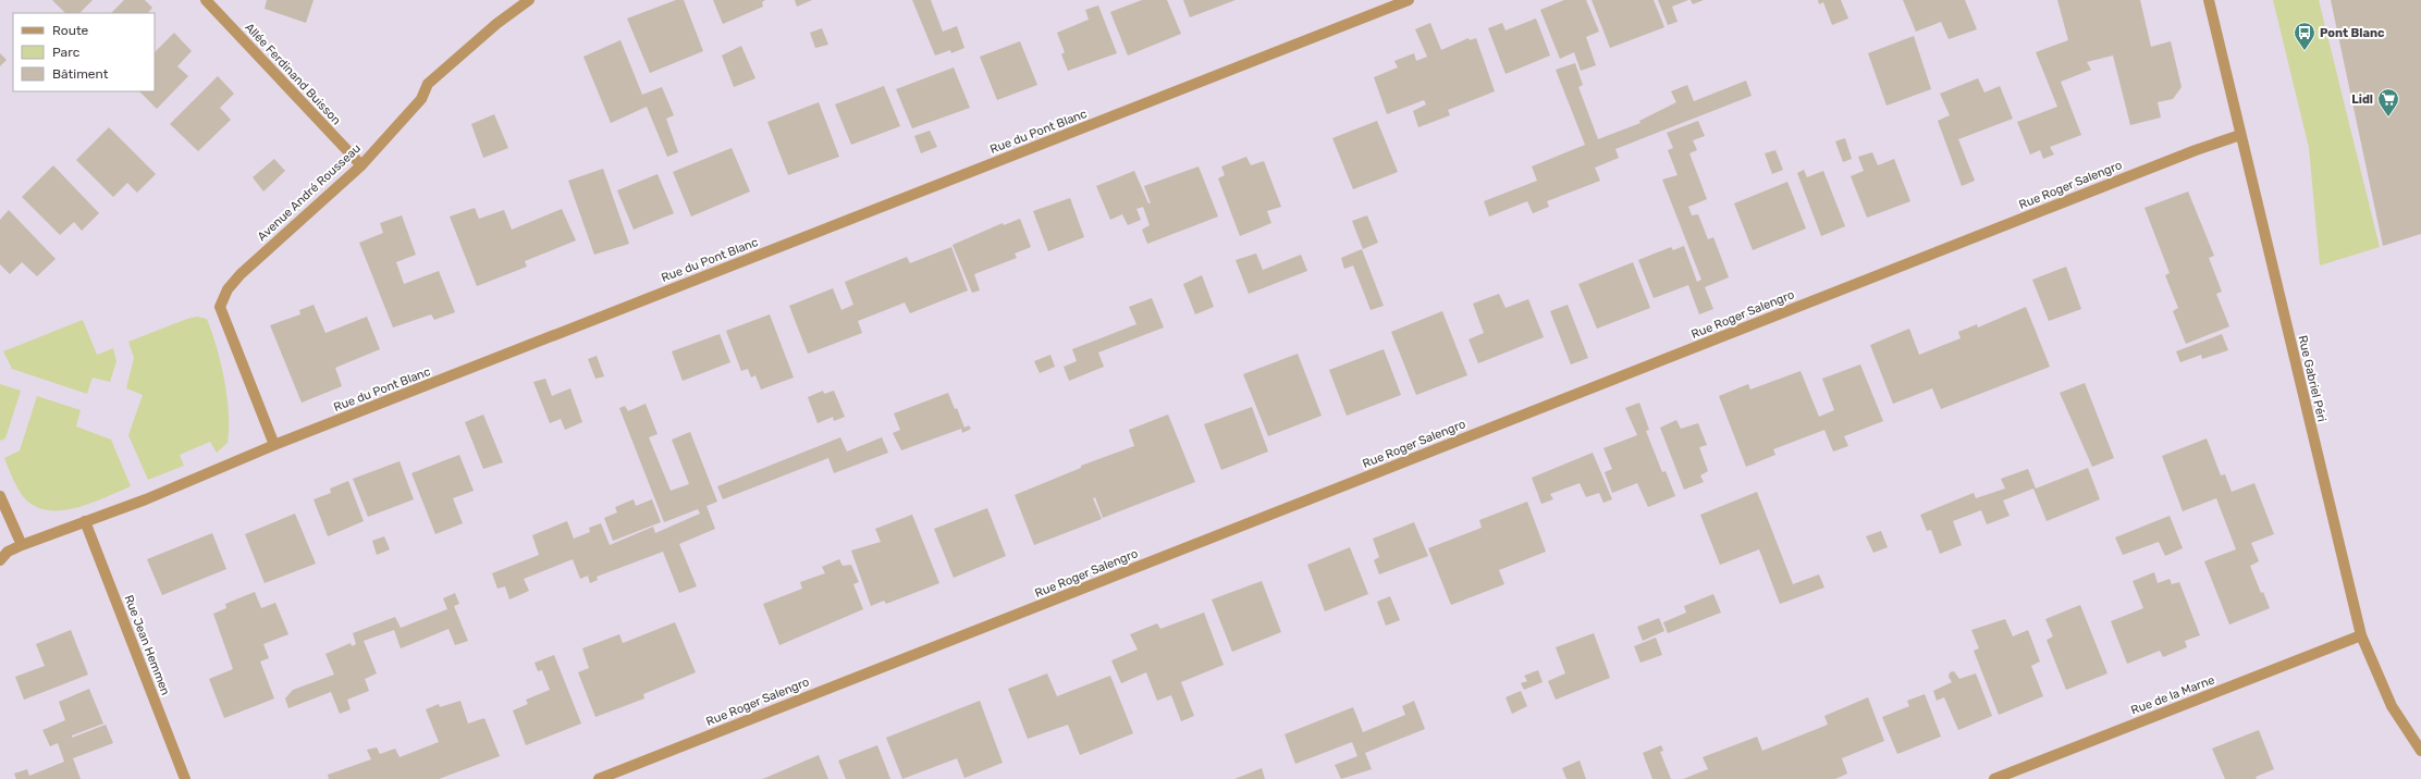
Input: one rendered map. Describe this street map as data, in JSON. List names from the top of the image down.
{
  "streets": {
    "street": [
      "Allée Ferdinand Buisson",
      "Rue du Pont Blanc",
      "Rue Roger Salengro",
      "Avenue André Rousseau",
      "Rue Gabriel Péri",
      "Rue Jean Hemmen",
      "Rue de la Marne"
    ]
  },
  "crossings": [
    ["Allée Ferdinand Buisson", "Avenue André Rousseau"],
    ["Rue du Pont Blanc", "Avenue André Rousseau"],
    ["Rue du Pont Blanc", "Rue Jean Hemmen"],
    ["Rue Roger Salengro", "Rue Gabriel Péri"],
    ["Rue Gabriel Péri", "Rue de la Marne"]
  ],
  "places": {
    "bus stop": ["Pont Blanc"],
    "supermarket": ["Lidl"]
  },
  "legend": ["Route", "Parc", "Bâtiment"]
}
